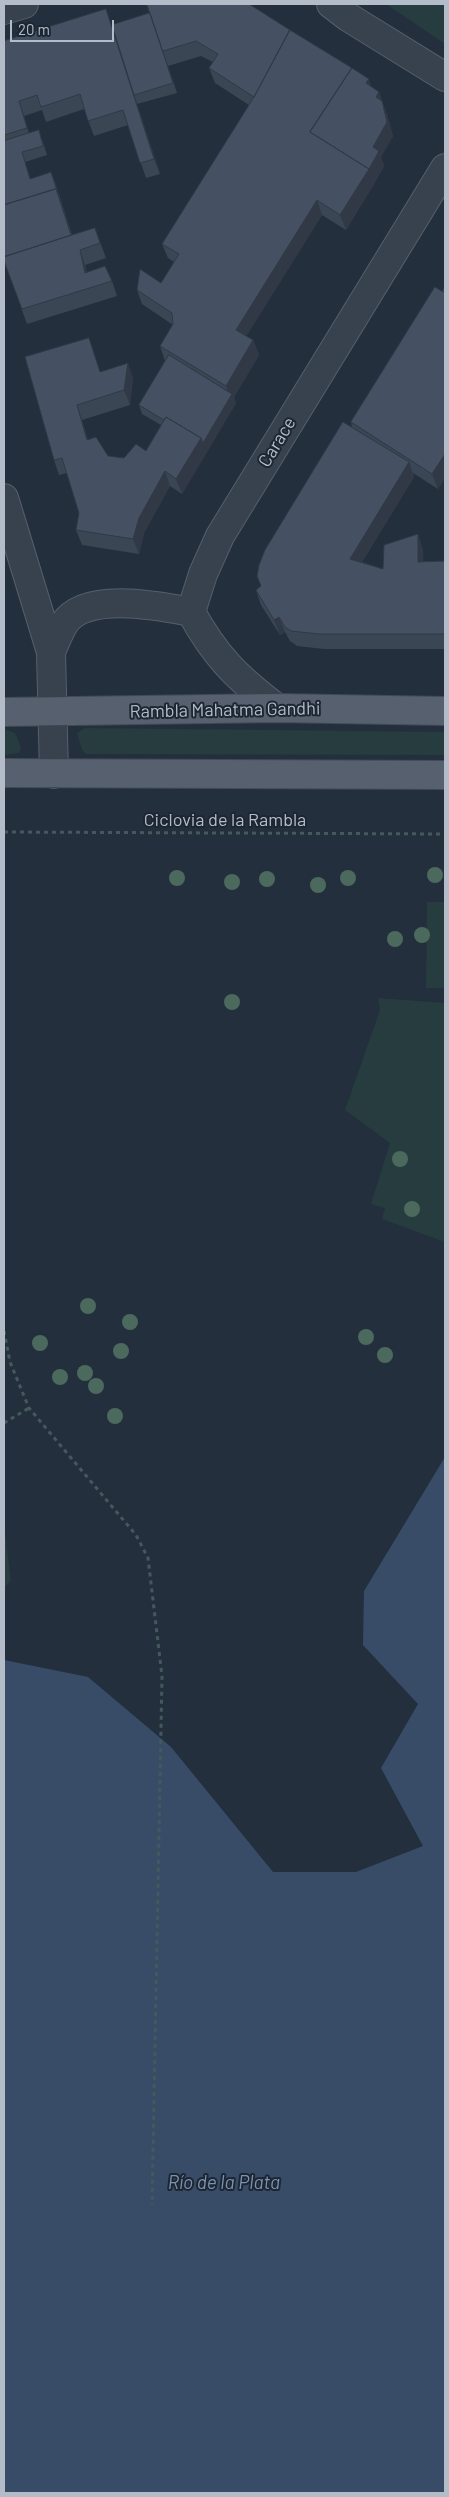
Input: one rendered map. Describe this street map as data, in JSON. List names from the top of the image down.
{
  "streets": {
    "main road": ["Rambla Mahatma Gandhi"],
    "street": ["Carace"],
    "path": ["Ciclovia de la Rambla"]
  },
  "water": ["Río de la Plata"],
  "scale_bar": "20 m"
}
